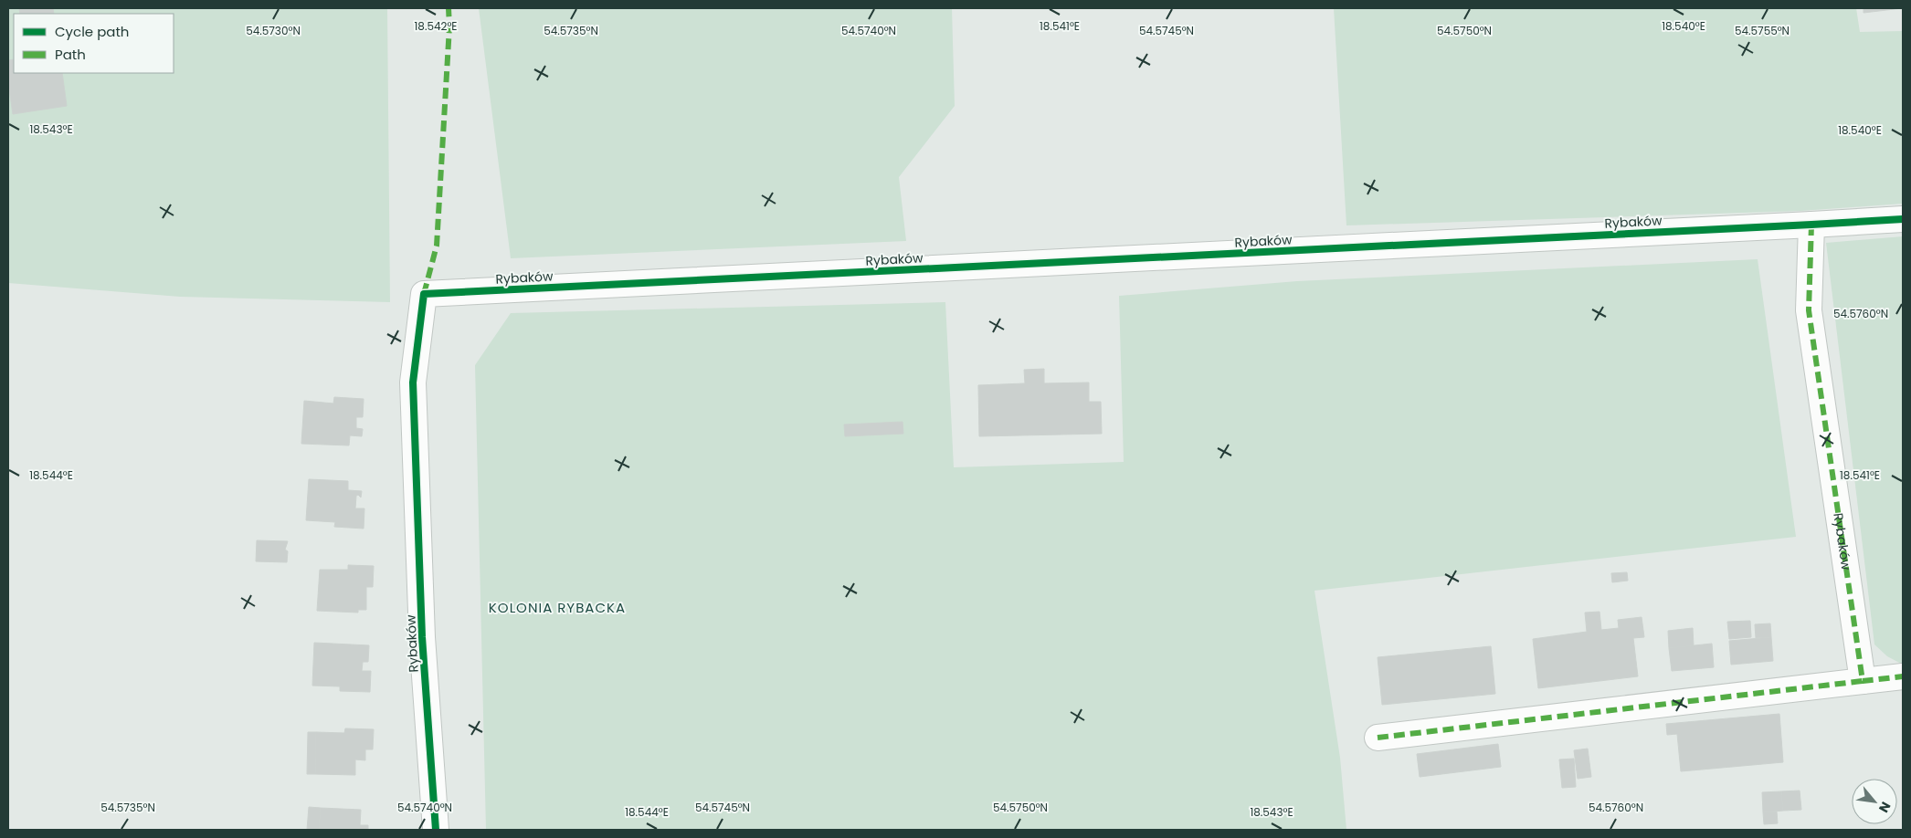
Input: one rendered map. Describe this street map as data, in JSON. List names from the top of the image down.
{
  "streets": {
    "street": ["Rybaków"]
  },
  "districts": ["KOLONIA RYBACKA"],
  "legend": ["Cycle path", "Path"],
  "north": "bottom right",
  "coordinates": [
    "18.542°E",
    "18.541°E",
    "18.540°E",
    "54.5730°N",
    "54.5735°N",
    "54.5740°N",
    "54.5745°N",
    "54.5750°N",
    "54.5755°N",
    "18.543°E",
    "54.5760°N",
    "18.544°E"
  ]
}
